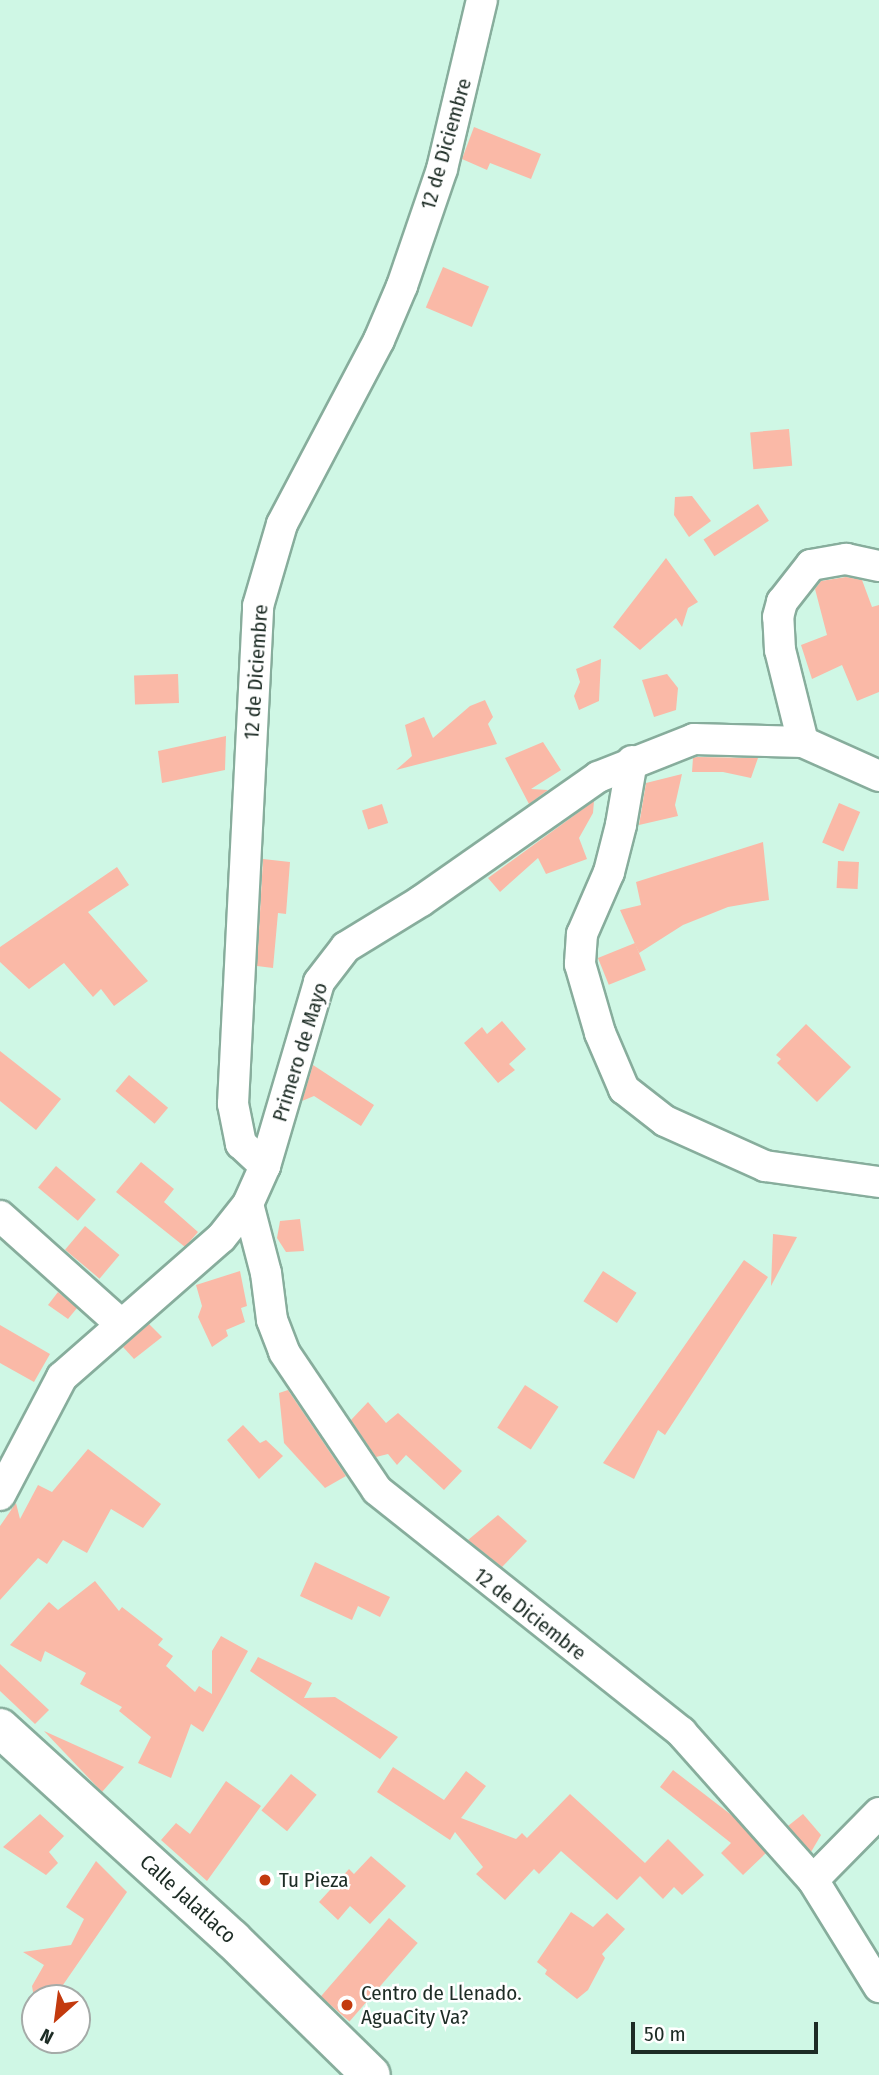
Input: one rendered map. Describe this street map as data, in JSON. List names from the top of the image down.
{
  "streets": {
    "main road": ["Calle Jalatlaco"],
    "street": ["12 de Diciembre", "Primero de Mayo"]
  },
  "crossings": [
    ["12 de Diciembre", "Primero de Mayo"]
  ],
  "places": ["Tu Pieza", "Centro de Llenado. AguaCity Va?"],
  "scale_bar": "50 m",
  "north": "bottom left"
}
